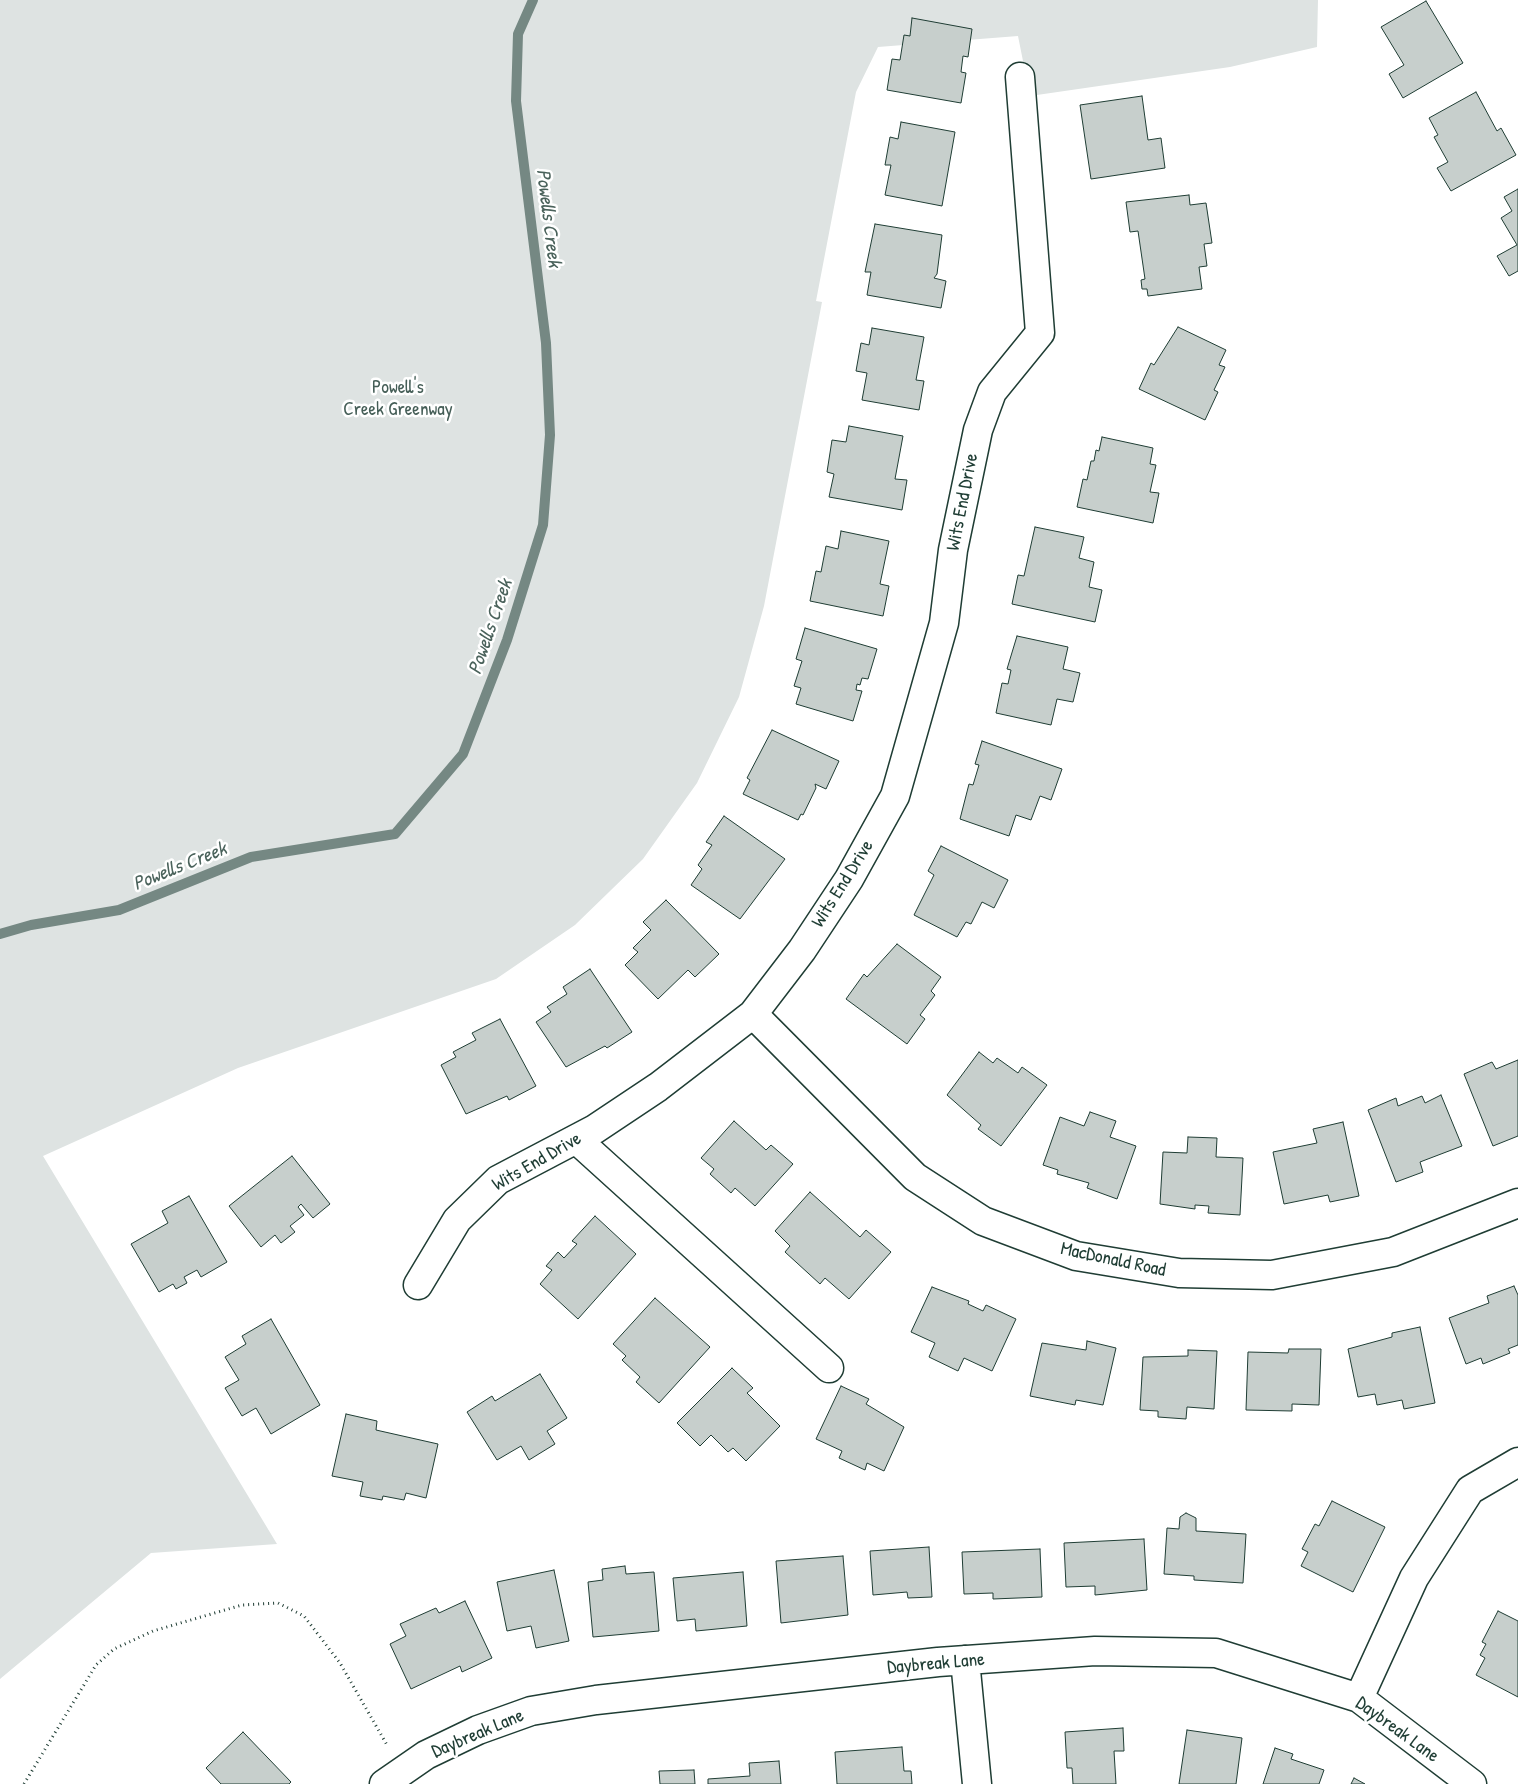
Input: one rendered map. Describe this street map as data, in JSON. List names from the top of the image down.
{
  "streets": {
    "street": ["Wits End Drive", "MacDonald Road", "Daybreak Lane"]
  },
  "crossings": [
    ["Wits End Drive", "MacDonald Road"]
  ],
  "water": ["Powells Creek"],
  "parks": ["Powell's Creek Greenway"]
}
